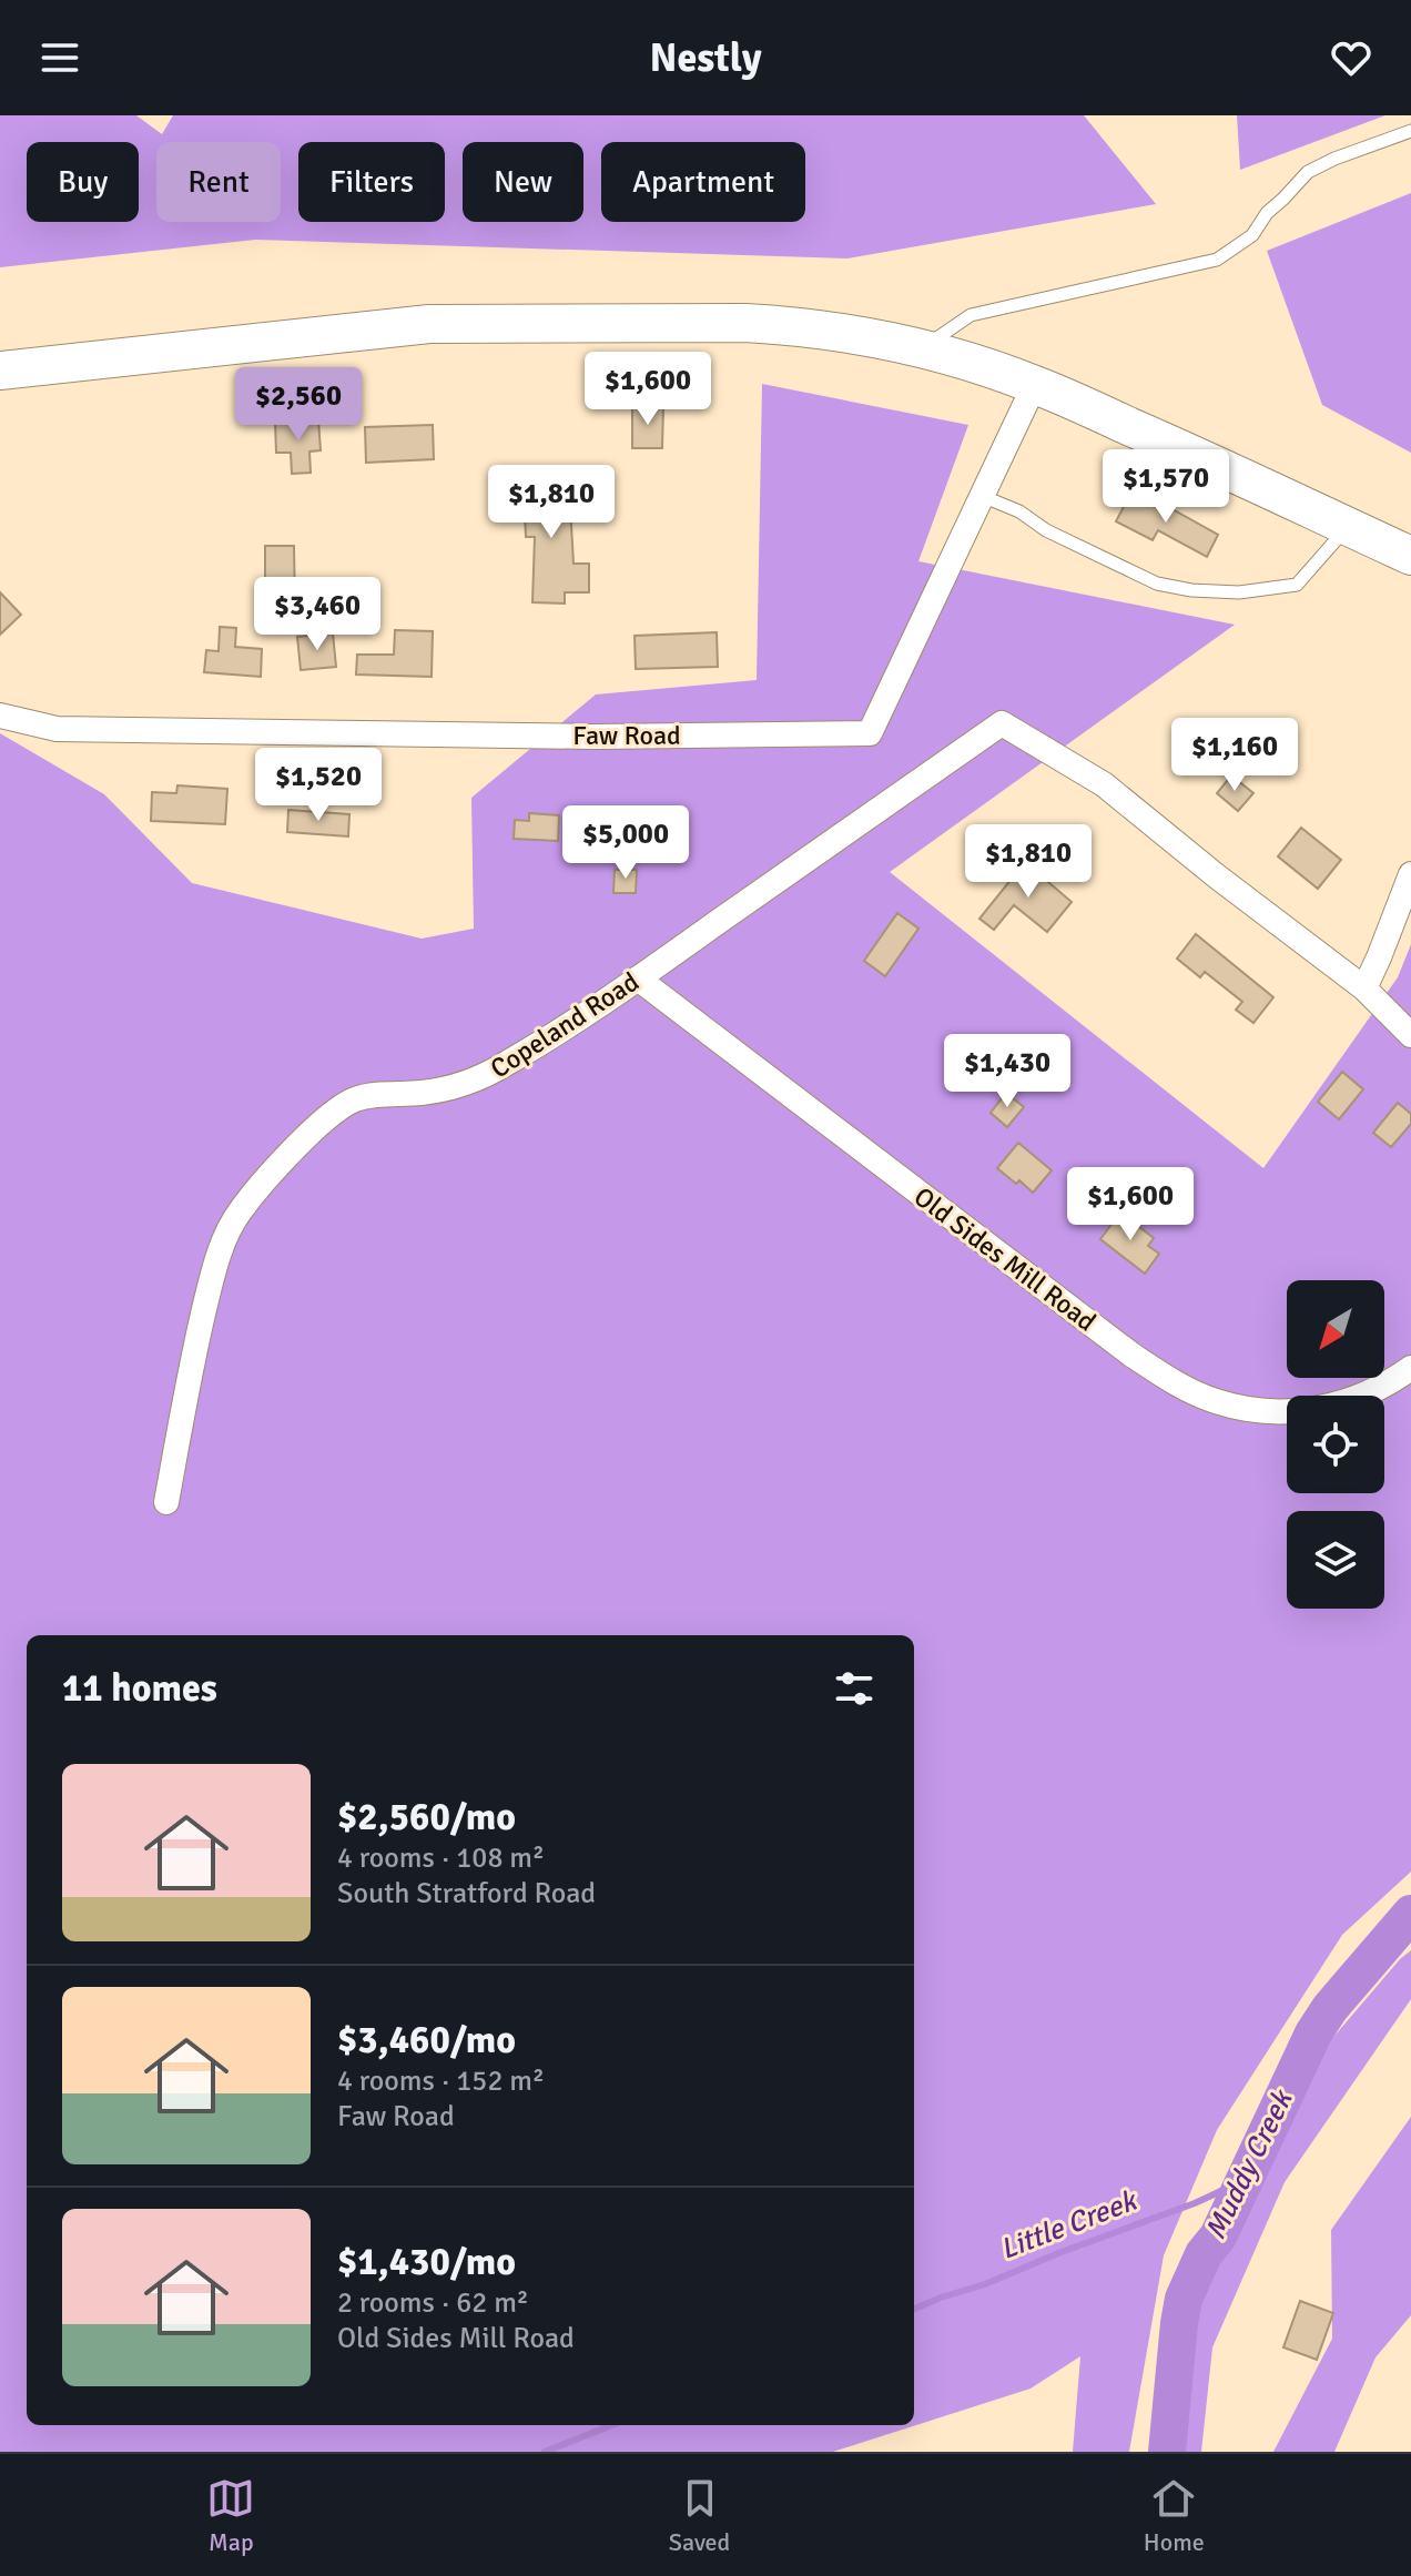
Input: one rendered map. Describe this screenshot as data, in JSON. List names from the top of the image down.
{
  "streets": {
    "street": ["Faw Road", "Copeland Road", "Old Sides Mill Road"]
  },
  "crossings": [
    ["Copeland Road", "Old Sides Mill Road"]
  ],
  "water": ["Muddy Creek", "Little Creek"],
  "north": "bottom left",
  "page": {
    "header": "Nestly",
    "chip": [
      "Buy",
      "Rent",
      "Filters",
      "New",
      "Apartment"
    ],
    "price": [
      "$1,600",
      "$2,560",
      "$1,570",
      "$1,810",
      "$3,460",
      "$1,160",
      "$1,520",
      "$5,000",
      "$1,810",
      "$1,430",
      "$1,600"
    ],
    "heading": "11 homes",
    "list": [
      {
        "name": "$2,560/mo",
        "note": "4 rooms · 108 m² · South Stratford Road"
      },
      {
        "name": "$3,460/mo",
        "note": "4 rooms · 152 m² · Faw Road"
      },
      {
        "name": "$1,430/mo",
        "note": "2 rooms · 62 m² · Old Sides Mill Road"
      }
    ],
    "tabs": ["Map", "Saved", "Home"]
  }
}
